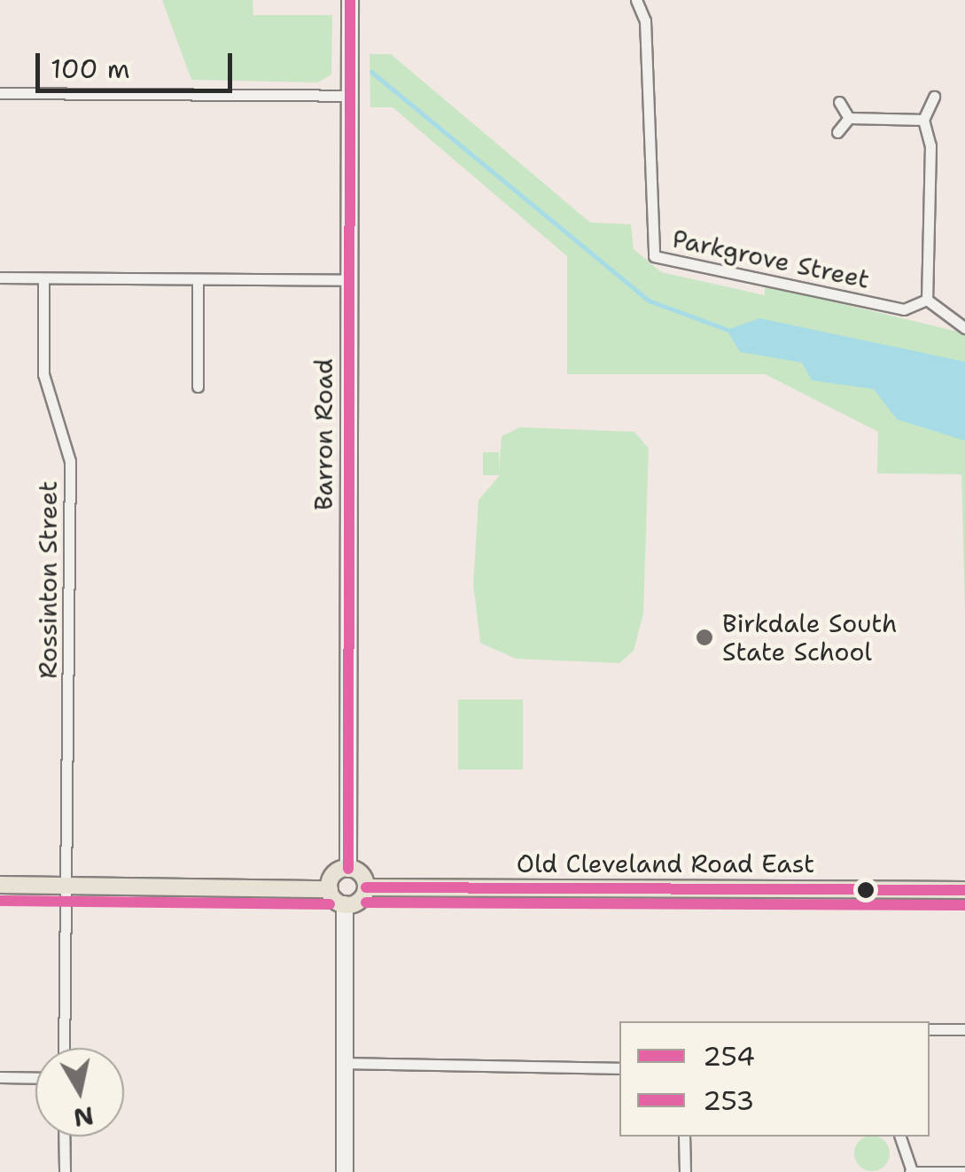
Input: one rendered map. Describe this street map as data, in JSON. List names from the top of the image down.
{
  "streets": {
    "main road": ["Old Cleveland Road East"],
    "street": ["Parkgrove Street", "Barron Road", "Rossinton Street"]
  },
  "places": ["Birkdale South State School"],
  "lines": ["transit line 254", "transit line 253"],
  "legend": ["254", "253"],
  "scale_bar": "100 m",
  "north": "bottom"
}
